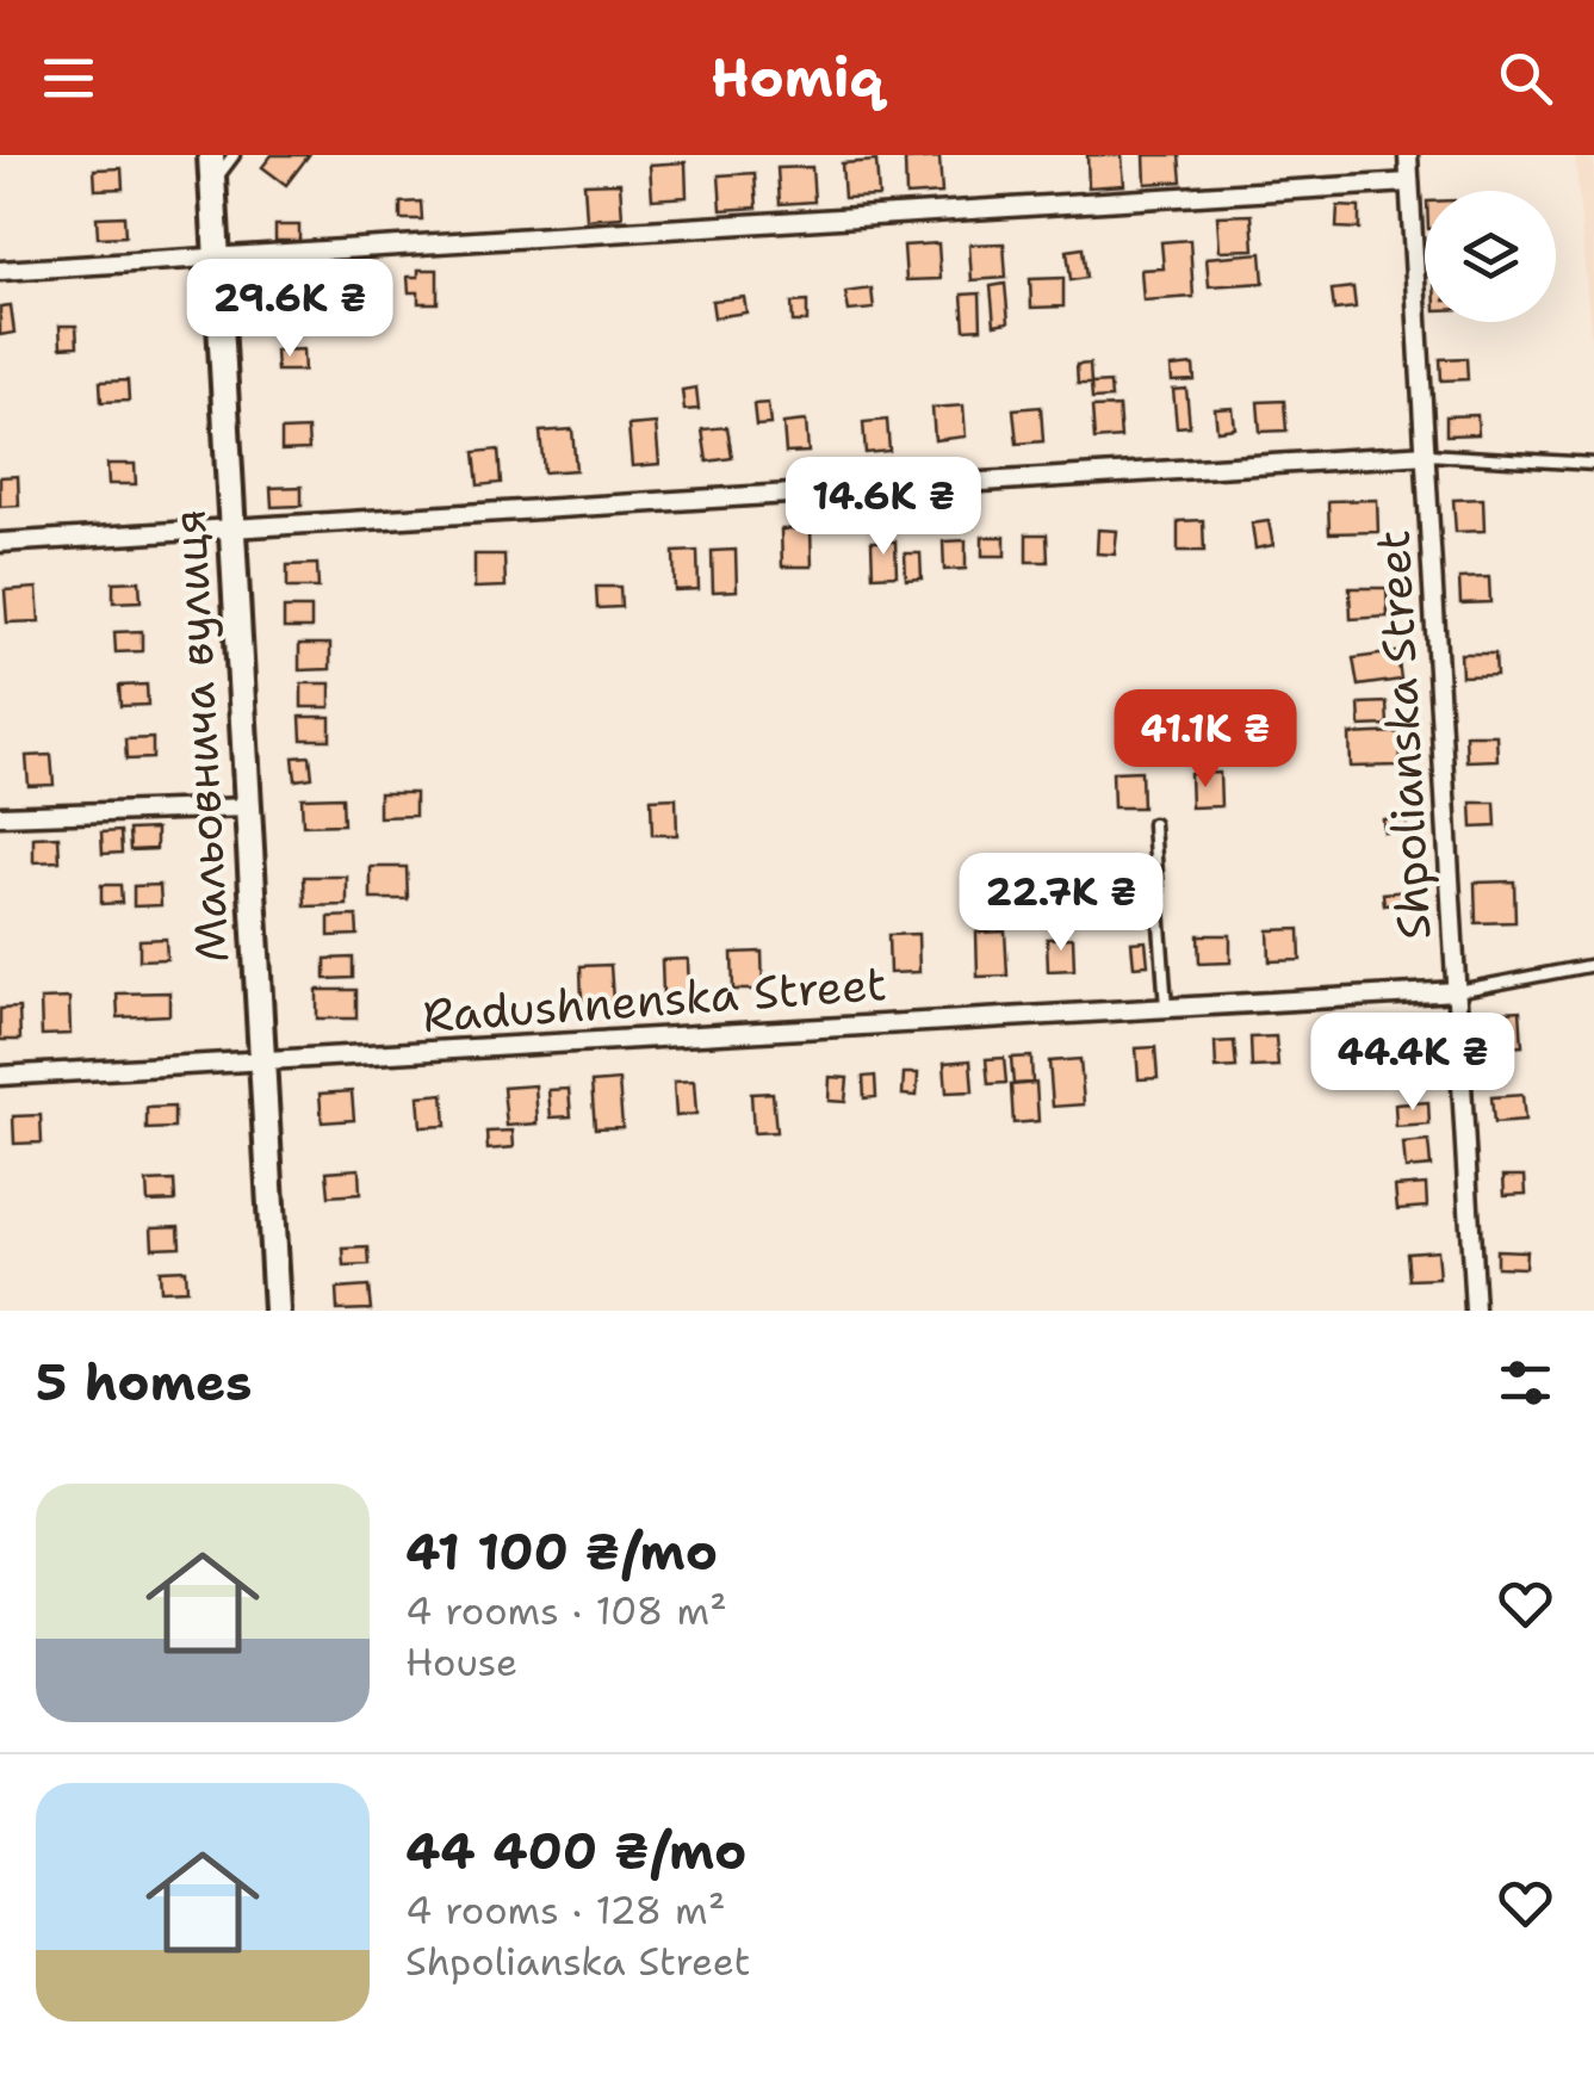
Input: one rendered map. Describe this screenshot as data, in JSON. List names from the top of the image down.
{
  "streets": {
    "street": ["Shpolianska Street", "Мальовнича вулиця", "Radushnenska Street"]
  },
  "crossings": [
    ["Shpolianska Street", "Radushnenska Street"],
    ["Мальовнича вулиця", "Radushnenska Street"]
  ],
  "page": {
    "header": "Homiq",
    "price": [
      "29.6K ₴",
      "14.6K ₴",
      "41.1K ₴",
      "22.7K ₴",
      "44.4K ₴"
    ],
    "heading": "5 homes",
    "list": [
      {
        "name": "41 100 ₴/mo",
        "note": "4 rooms · 108 m² · House"
      },
      {
        "name": "44 400 ₴/mo",
        "note": "4 rooms · 128 m² · Shpolianska Street"
      }
    ]
  }
}
